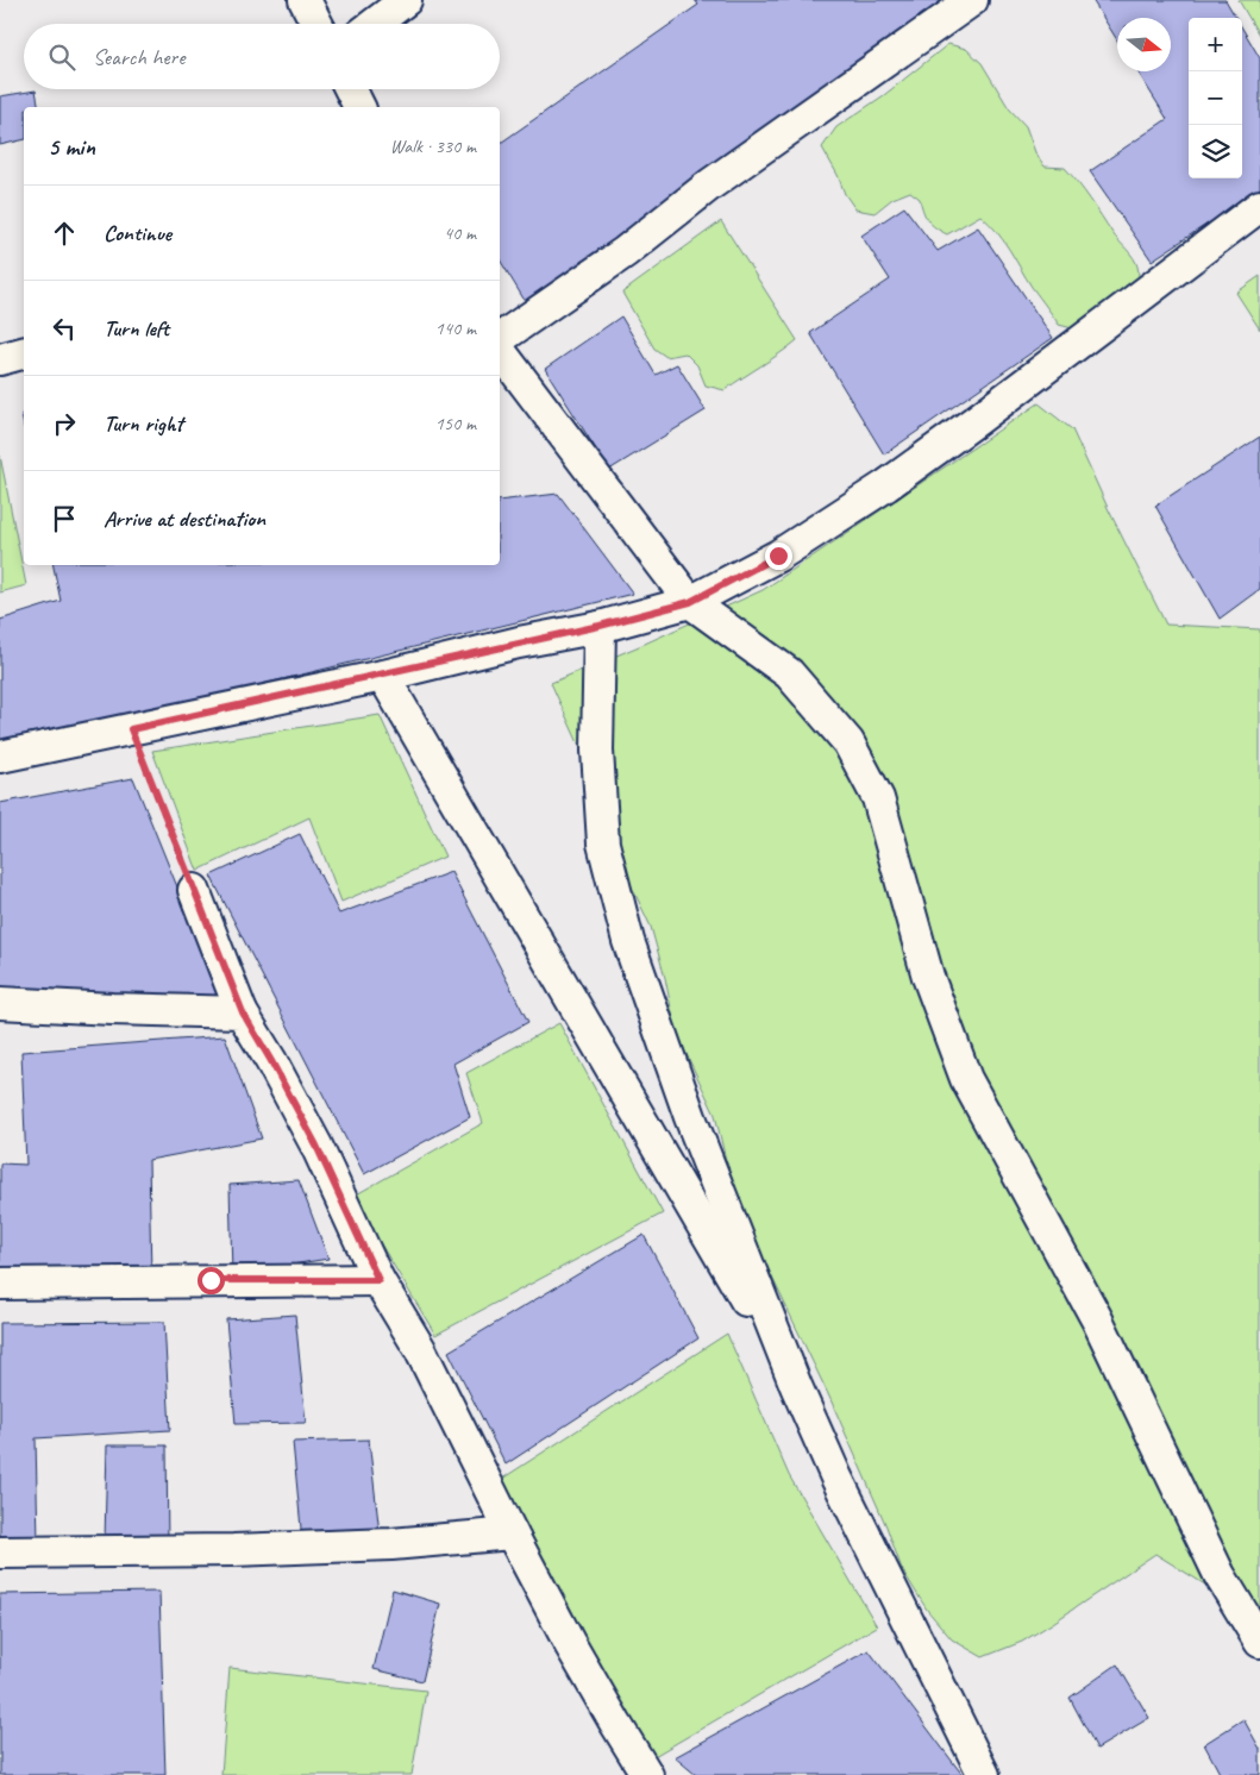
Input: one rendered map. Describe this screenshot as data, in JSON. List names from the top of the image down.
{
  "north": "right",
  "page": {
    "map_buttons": ["+", "−"],
    "search": "Search here",
    "heading": ["5 min", "Walk · 330 m"],
    "list": [
      ["Continue", "40 m"],
      ["Turn left", "140 m"],
      ["Turn right", "150 m"],
      "Arrive at destination"
    ]
  }
}
